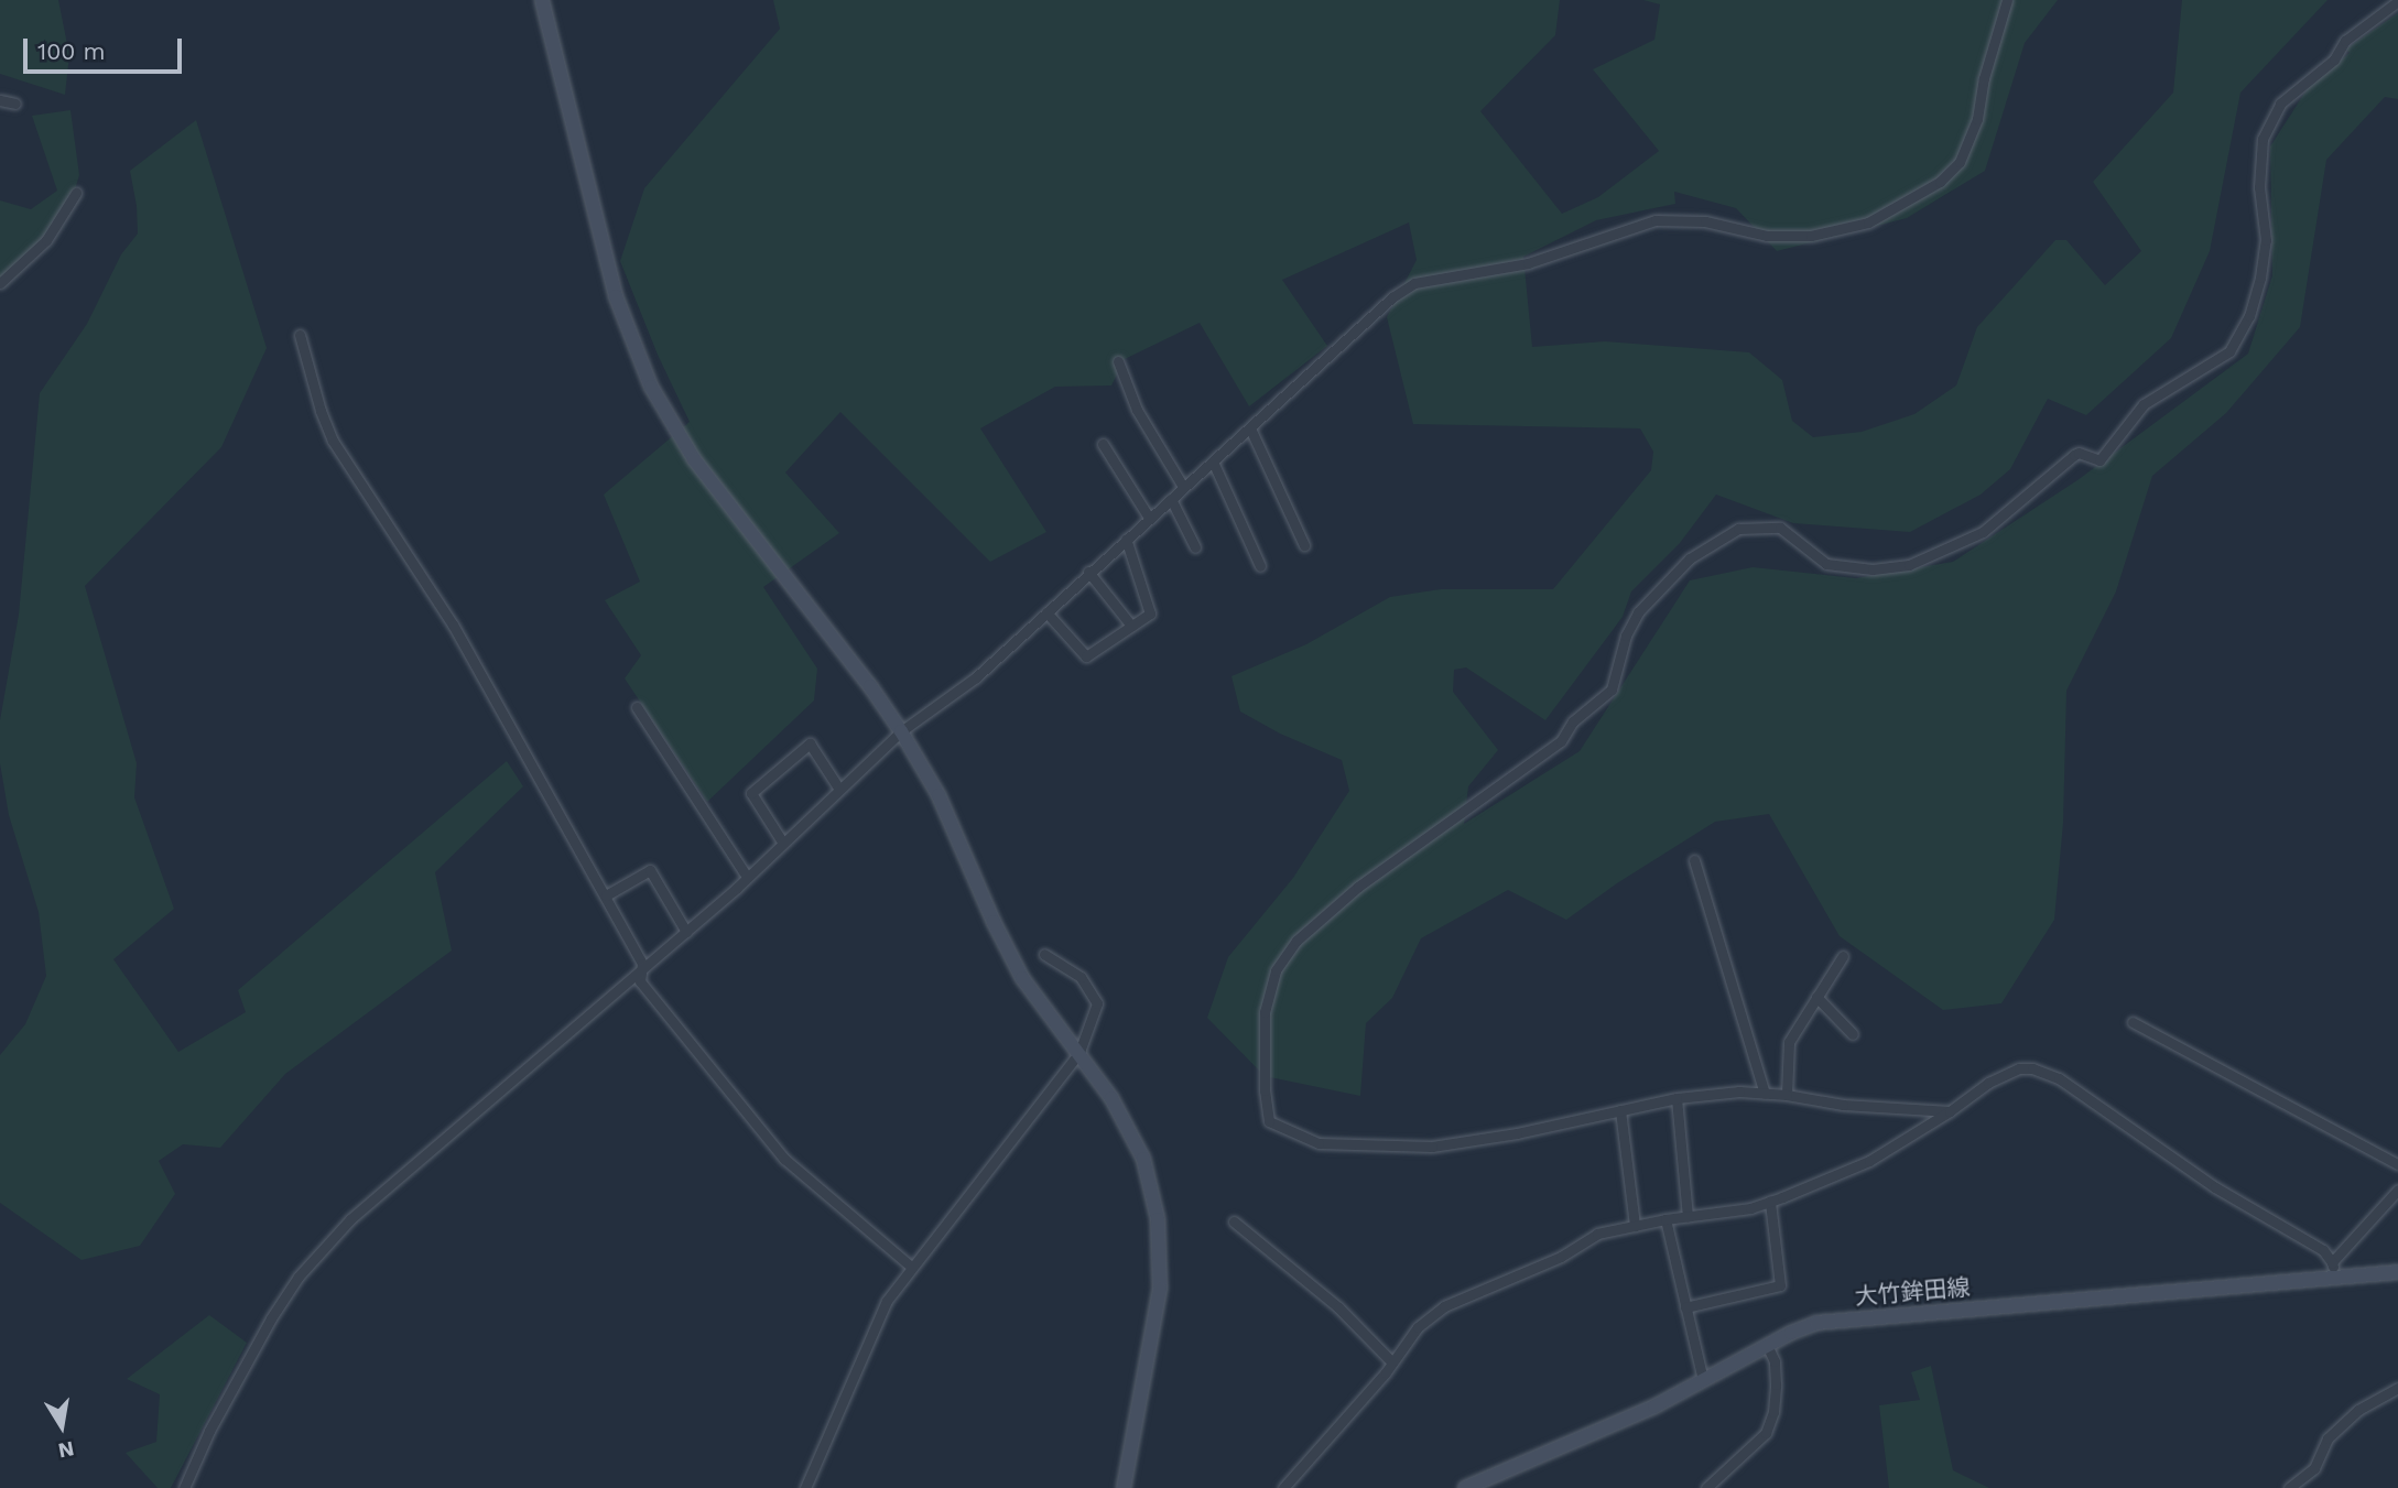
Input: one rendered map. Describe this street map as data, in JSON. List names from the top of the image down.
{
  "streets": {
    "street": ["大竹鉾田線"]
  },
  "scale_bar": "100 m",
  "north": "bottom"
}
